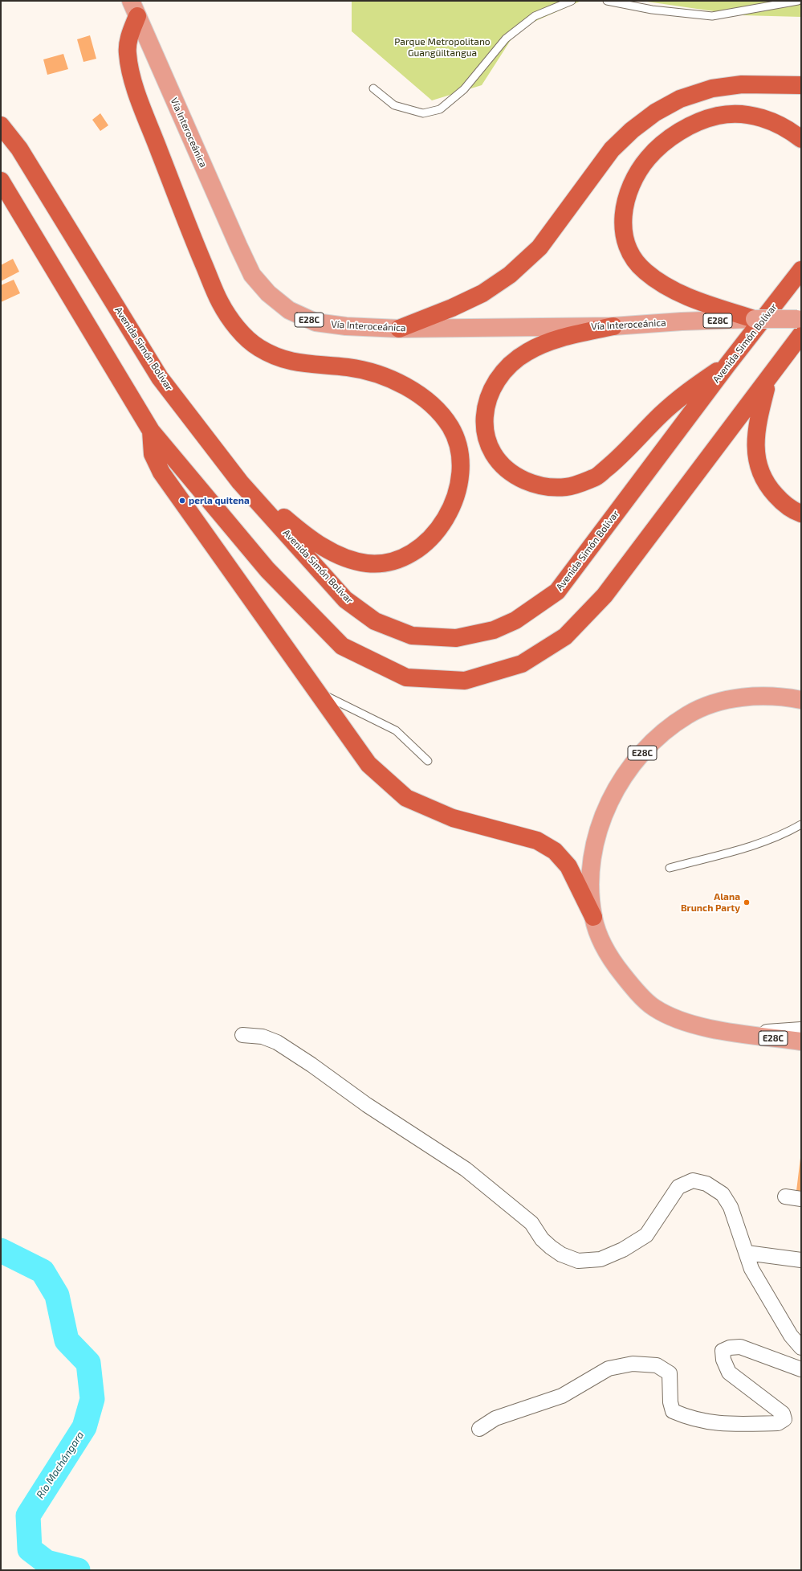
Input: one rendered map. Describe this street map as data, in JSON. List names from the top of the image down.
{
  "streets": {
    "highway": ["Avenida Simón Bolívar"],
    "main road": ["Vía Interoceánica", "E28C"]
  },
  "water": ["Río Machángara"],
  "parks": ["Parque Metropolitano Guangüiltangua"],
  "places": ["perla quitena", "Alana Brunch Party"]
}
